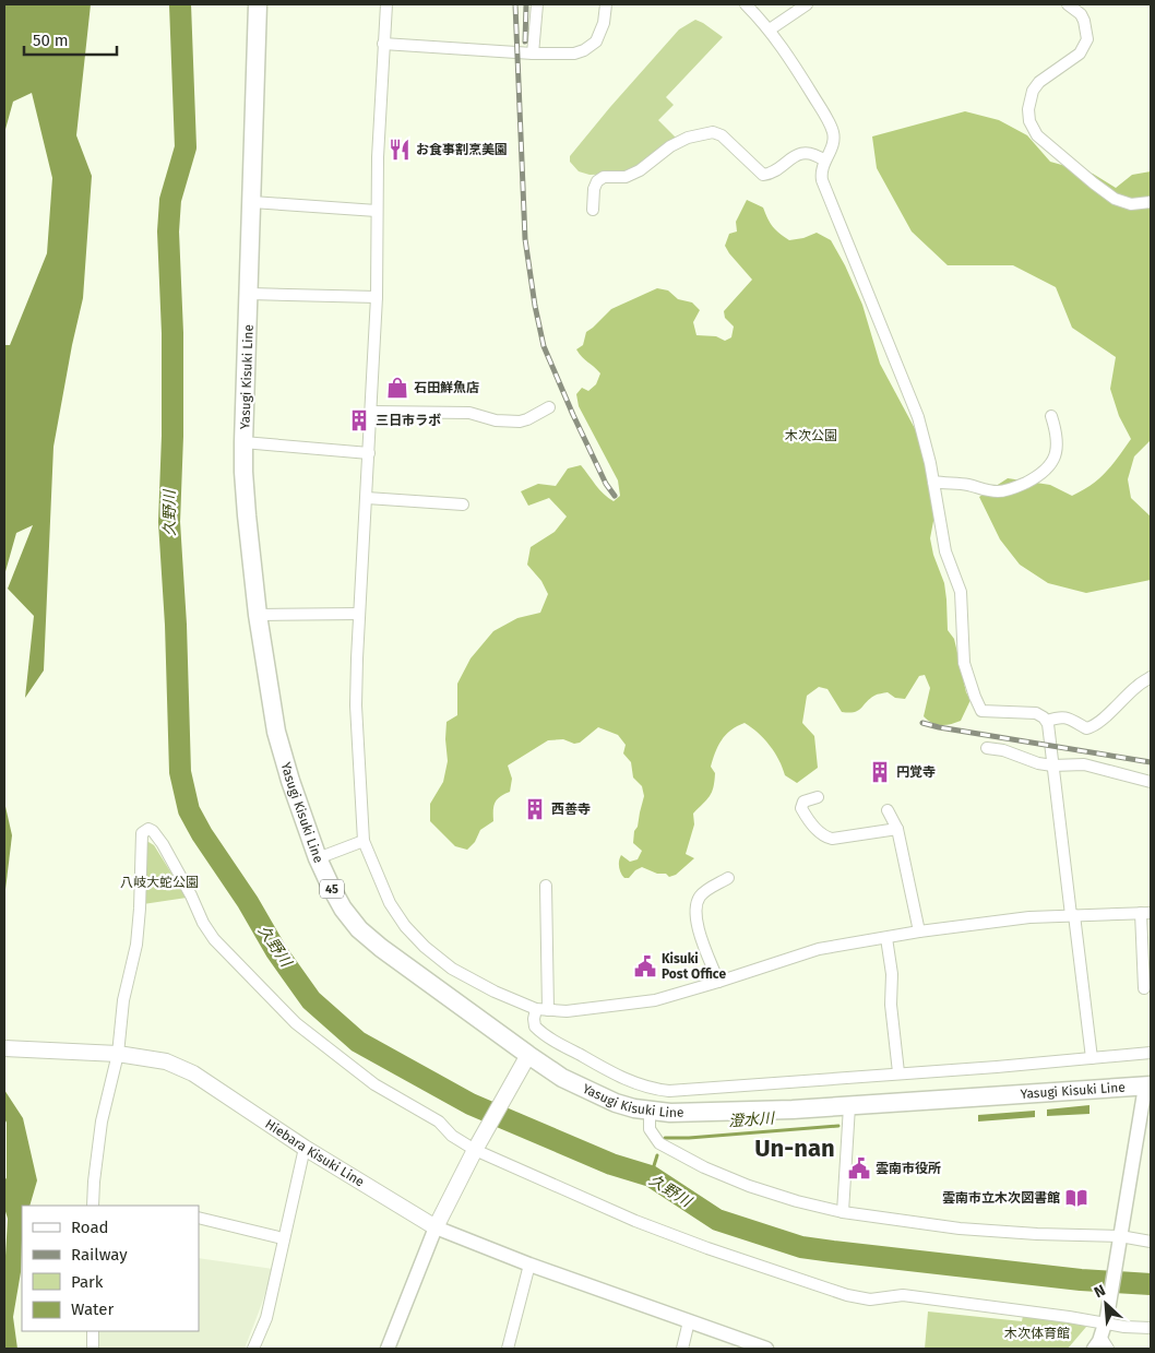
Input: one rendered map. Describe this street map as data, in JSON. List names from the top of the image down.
{
  "streets": {
    "main road": ["Yasugi Kisuki Line", "45", "Hiebara Kisuki Line"]
  },
  "districts": ["Un-nan"],
  "water": ["久野川", "澄水川"],
  "parks": ["木次公園", "八岐大蛇公園", "木次体育館"],
  "places": {
    "restaurant": ["お食事割烹美園"],
    "shop": ["石田鮮魚店"],
    "building": ["三日市ラボ", "円覚寺", "西善寺"],
    "public building": ["Kisuki Post Office", "雲南市役所"],
    "library": ["雲南市立木次図書館"]
  },
  "legend": [
    "Road",
    "Railway",
    "Park",
    "Water"
  ],
  "scale_bar": "50 m",
  "north": "top left"
}
